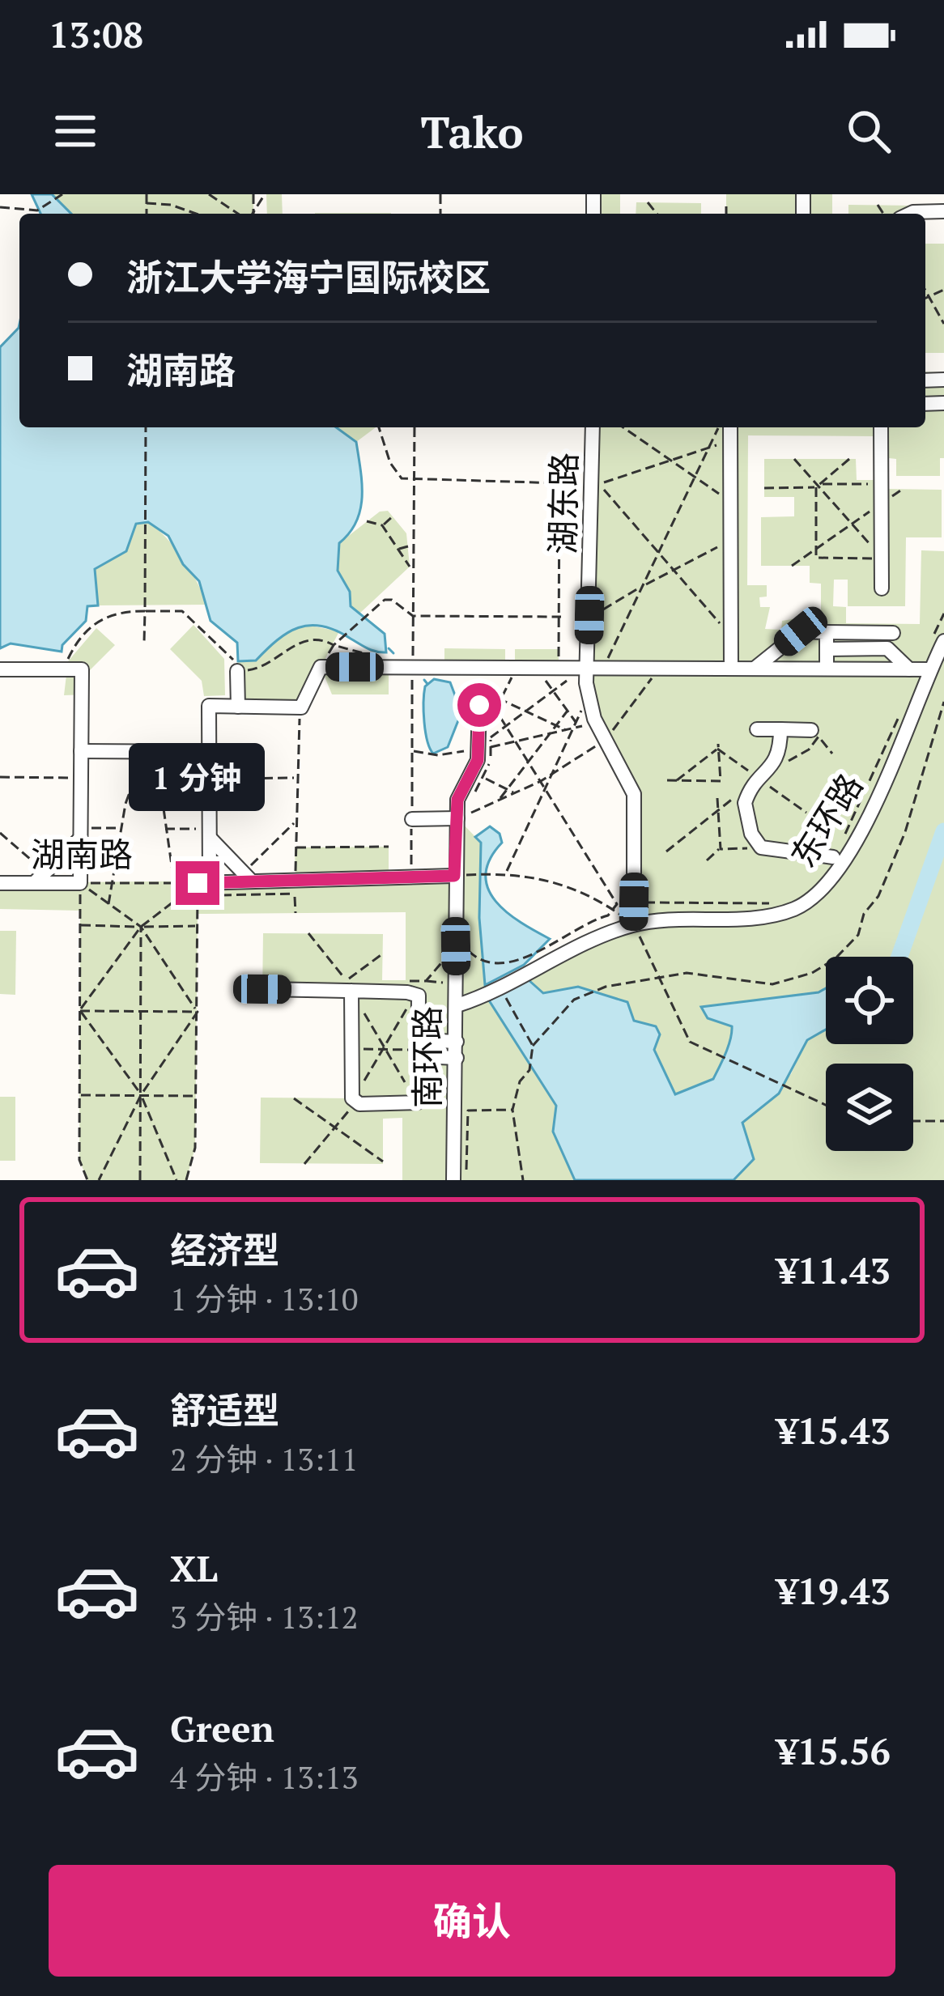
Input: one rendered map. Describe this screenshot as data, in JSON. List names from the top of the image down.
{
  "streets": {
    "street": [
      "湖东路",
      "东环路",
      "湖南路",
      "南环路"
    ]
  },
  "crossings": [
    ["湖东路", "东环路"],
    ["东环路", "南环路"]
  ],
  "page": {
    "status": "13:08",
    "header": "Tako",
    "banner": ["浙江大学海宁国际校区", "湖南路"],
    "bubble": "1 分钟",
    "list": [
      {
        "name": "经济型",
        "note": "1 分钟 · 13:10",
        "value": "¥11.43"
      },
      {
        "name": "舒适型",
        "note": "2 分钟 · 13:11",
        "value": "¥15.43"
      },
      {
        "name": "XL",
        "note": "3 分钟 · 13:12",
        "value": "¥19.43"
      },
      {
        "name": "Green",
        "note": "4 分钟 · 13:13",
        "value": "¥15.56"
      }
    ],
    "buttons": "确认"
  }
}
